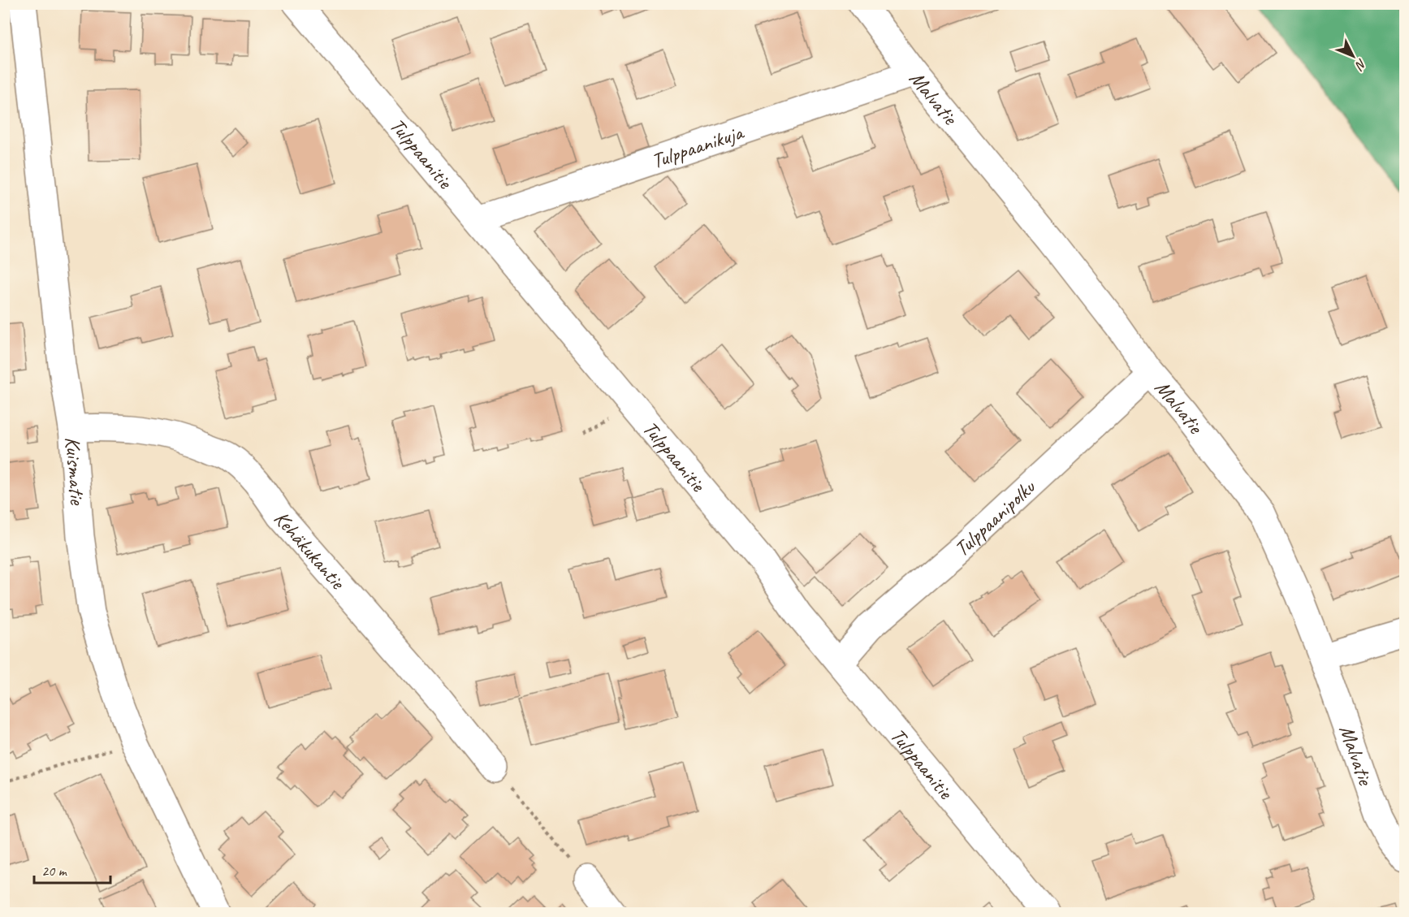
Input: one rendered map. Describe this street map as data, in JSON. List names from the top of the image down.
{
  "streets": {
    "street": [
      "Malvatie",
      "Tulppaanikuja",
      "Tulppaanitie",
      "Kuismatie",
      "Tulppaanipolku",
      "Kehäkukantie"
    ]
  },
  "crossings": [
    ["Malvatie", "Tulppaanikuja"],
    ["Malvatie", "Tulppaanipolku"],
    ["Tulppaanikuja", "Tulppaanitie"],
    ["Tulppaanitie", "Tulppaanipolku"],
    ["Kuismatie", "Kehäkukantie"]
  ],
  "scale_bar": "20 m",
  "north": "bottom right"
}
